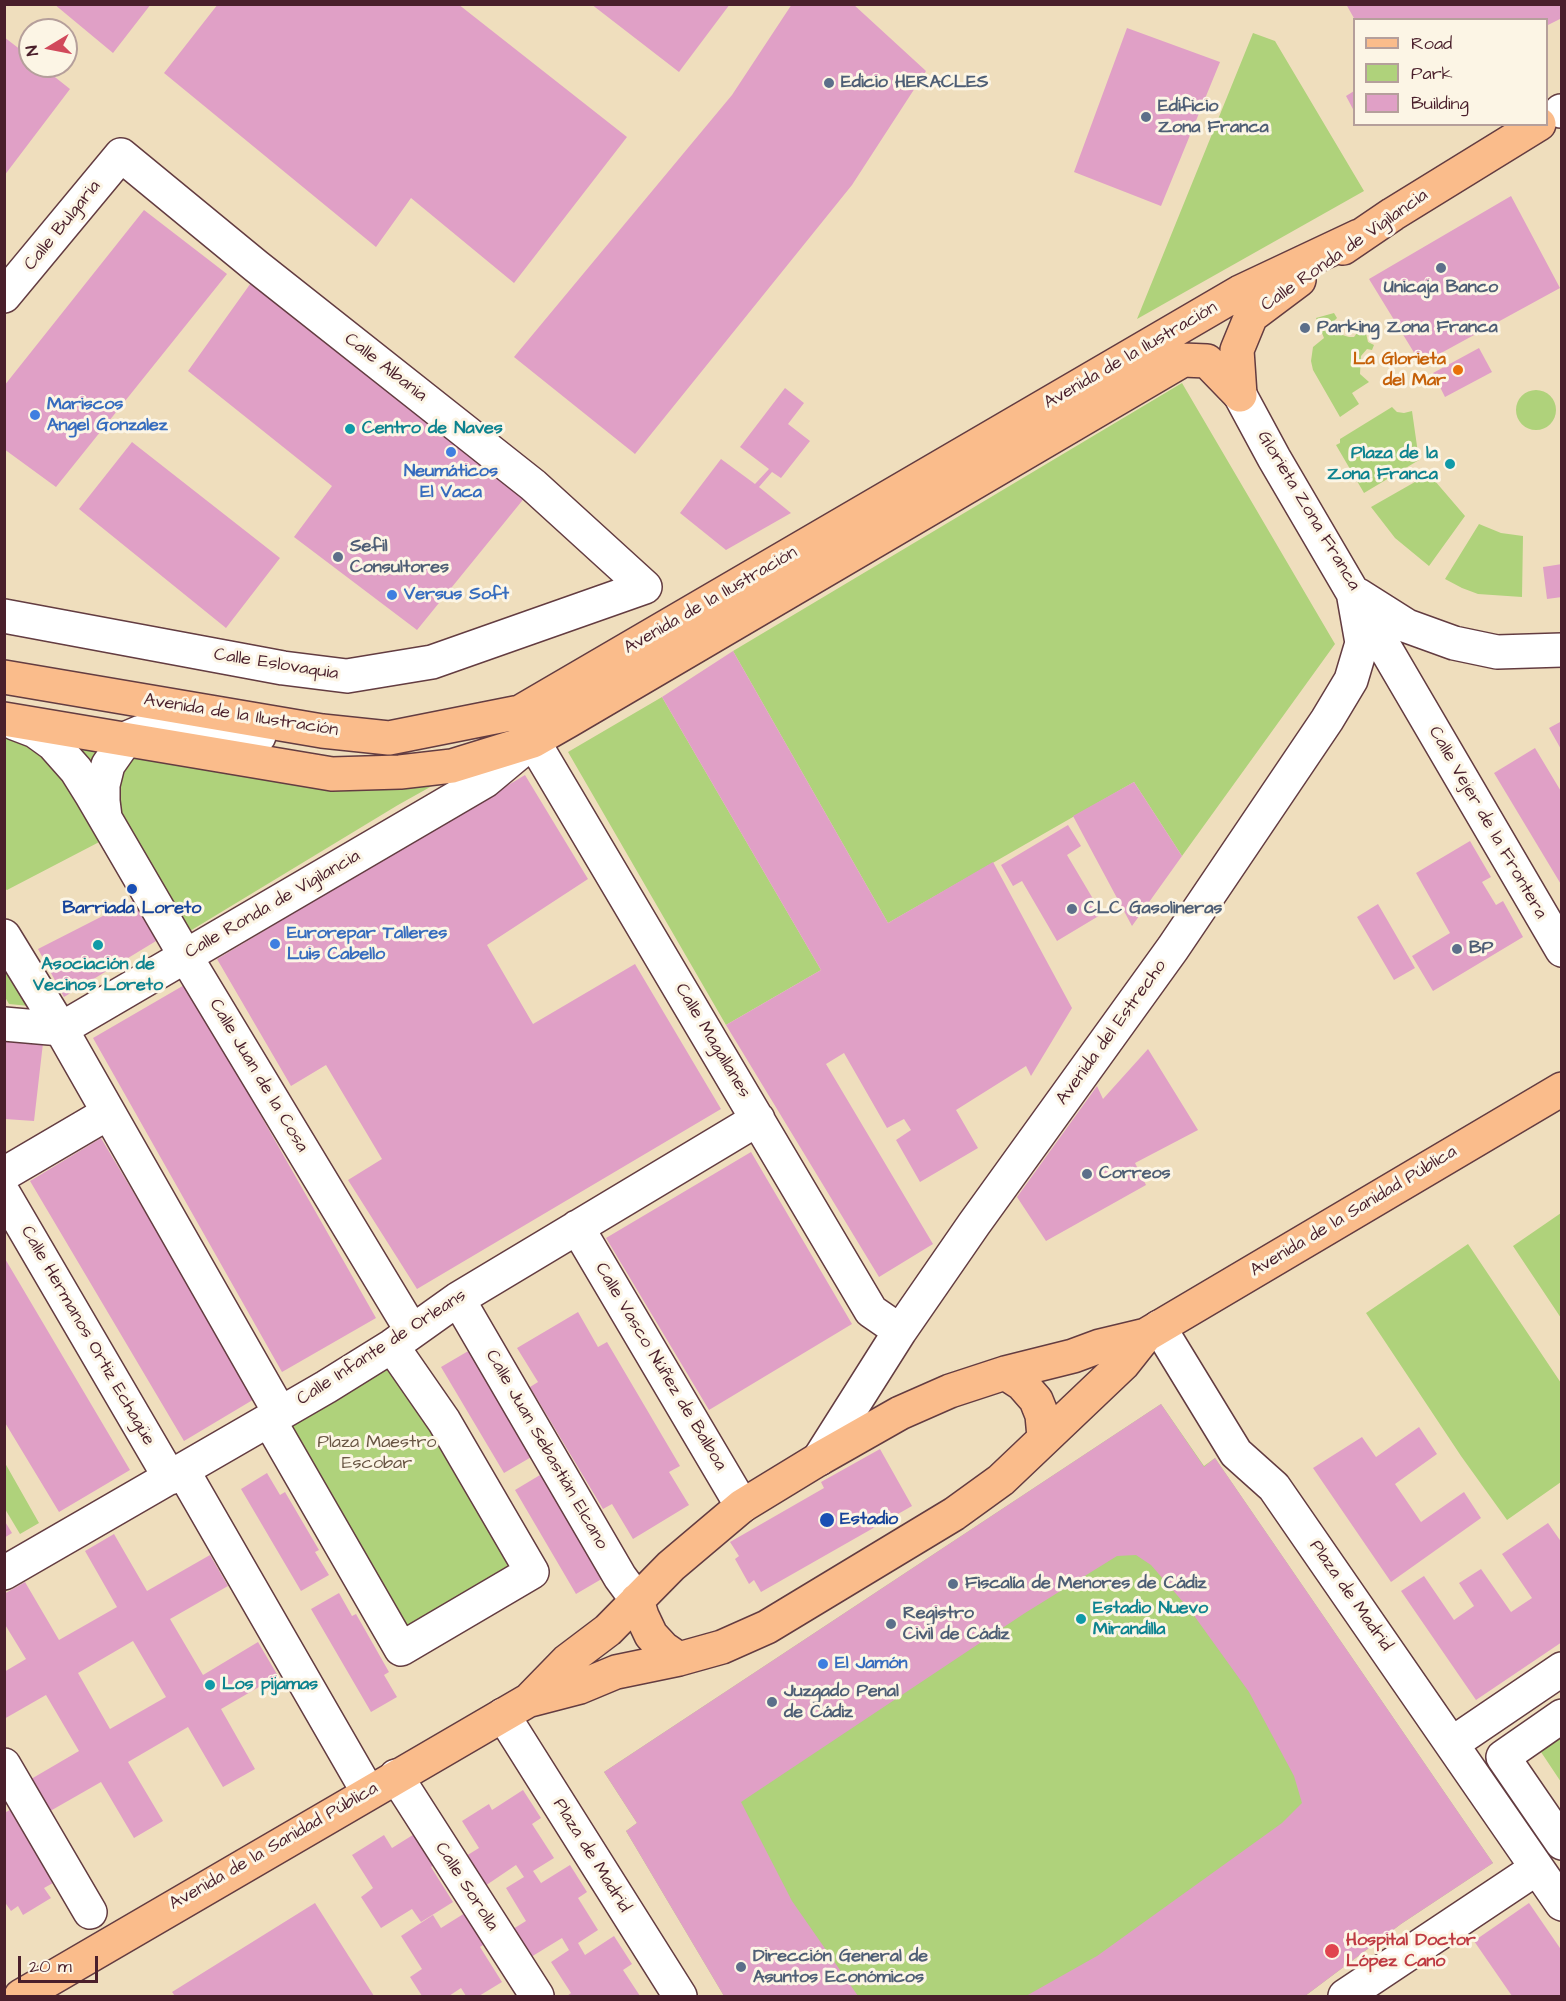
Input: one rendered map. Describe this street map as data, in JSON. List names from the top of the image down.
{
  "streets": {
    "main road": ["Calle Ronda de Vigilancia", "Avenida de la Ilustración", "Avenida de la Sanidad Pública"],
    "street": [
      "Calle Bulgaria",
      "Calle Albania",
      "Glorieta Zona Franca",
      "Calle Eslovaquia",
      "Calle Vejer de la Frontera",
      "Avenida del Estrecho",
      "Calle Magallanes",
      "Calle Juan de la Cosa",
      "Calle Hermanos Ortiz Echagüe",
      "Calle Infante de Orleans",
      "Calle Vasco Núñez de Balboa",
      "Calle Juan Sebastián Elcano",
      "Plaza de Madrid",
      "Calle Sorolla"
    ]
  },
  "crossings": [
    ["Calle Bulgaria", "Calle Albania"],
    ["Calle Ronda de Vigilancia", "Avenida de la Ilustración"],
    ["Calle Ronda de Vigilancia", "Glorieta Zona Franca"],
    ["Calle Ronda de Vigilancia", "Calle Juan de la Cosa"],
    ["Avenida de la Ilustración", "Glorieta Zona Franca"],
    ["Avenida de la Ilustración", "Calle Magallanes"],
    ["Avenida de la Ilustración", "Calle Juan de la Cosa"],
    ["Calle Albania", "Calle Eslovaquia"],
    ["Glorieta Zona Franca", "Calle Vejer de la Frontera"],
    ["Glorieta Zona Franca", "Avenida del Estrecho"],
    ["Calle Vejer de la Frontera", "Avenida del Estrecho"],
    ["Avenida del Estrecho", "Calle Magallanes"],
    ["Avenida del Estrecho", "Avenida de la Sanidad Pública"],
    ["Calle Magallanes", "Calle Infante de Orleans"],
    ["Calle Juan de la Cosa", "Calle Infante de Orleans"],
    ["Avenida de la Sanidad Pública", "Calle Hermanos Ortiz Echagüe"],
    ["Avenida de la Sanidad Pública", "Calle Vasco Núñez de Balboa"],
    ["Avenida de la Sanidad Pública", "Calle Juan Sebastián Elcano"],
    ["Avenida de la Sanidad Pública", "Plaza de Madrid"],
    ["Avenida de la Sanidad Pública", "Calle Sorolla"],
    ["Calle Hermanos Ortiz Echagüe", "Calle Infante de Orleans"],
    ["Calle Infante de Orleans", "Calle Vasco Núñez de Balboa"],
    ["Calle Infante de Orleans", "Calle Juan Sebastián Elcano"]
  ],
  "parks": ["Plaza Maestro Escobar"],
  "places": [
    "Edicio HERACLES",
    "Edificio Zona Franca",
    "Unicaja Banco",
    "Parking Zona Franca",
    "La Glorieta del Mar",
    "Mariscos Angel Gonzalez",
    "Centro de Naves",
    "Neumáticos El Vaca",
    "Plaza de la Zona Franca",
    "Sefil Consultores",
    "Versus Soft",
    "Barriada Loreto",
    "CLC Gasolineras",
    "Eurorepar Talleres Luis Cabello",
    "Asociación de Vecinos Loreto",
    "BP",
    "Correos",
    "Estadio",
    "Fiscalía de Menores de Cádiz",
    "Estadio Nuevo Mirandilla",
    "Registro Civil de Cádiz",
    "El Jamón",
    "Los pijamas",
    "Juzgado Penal de Cádiz",
    "Hospital Doctor López Cano",
    "Dirección General de Asuntos Económicos"
  ],
  "legend": ["Road", "Park", "Building"],
  "scale_bar": "20 m",
  "north": "left"
}
